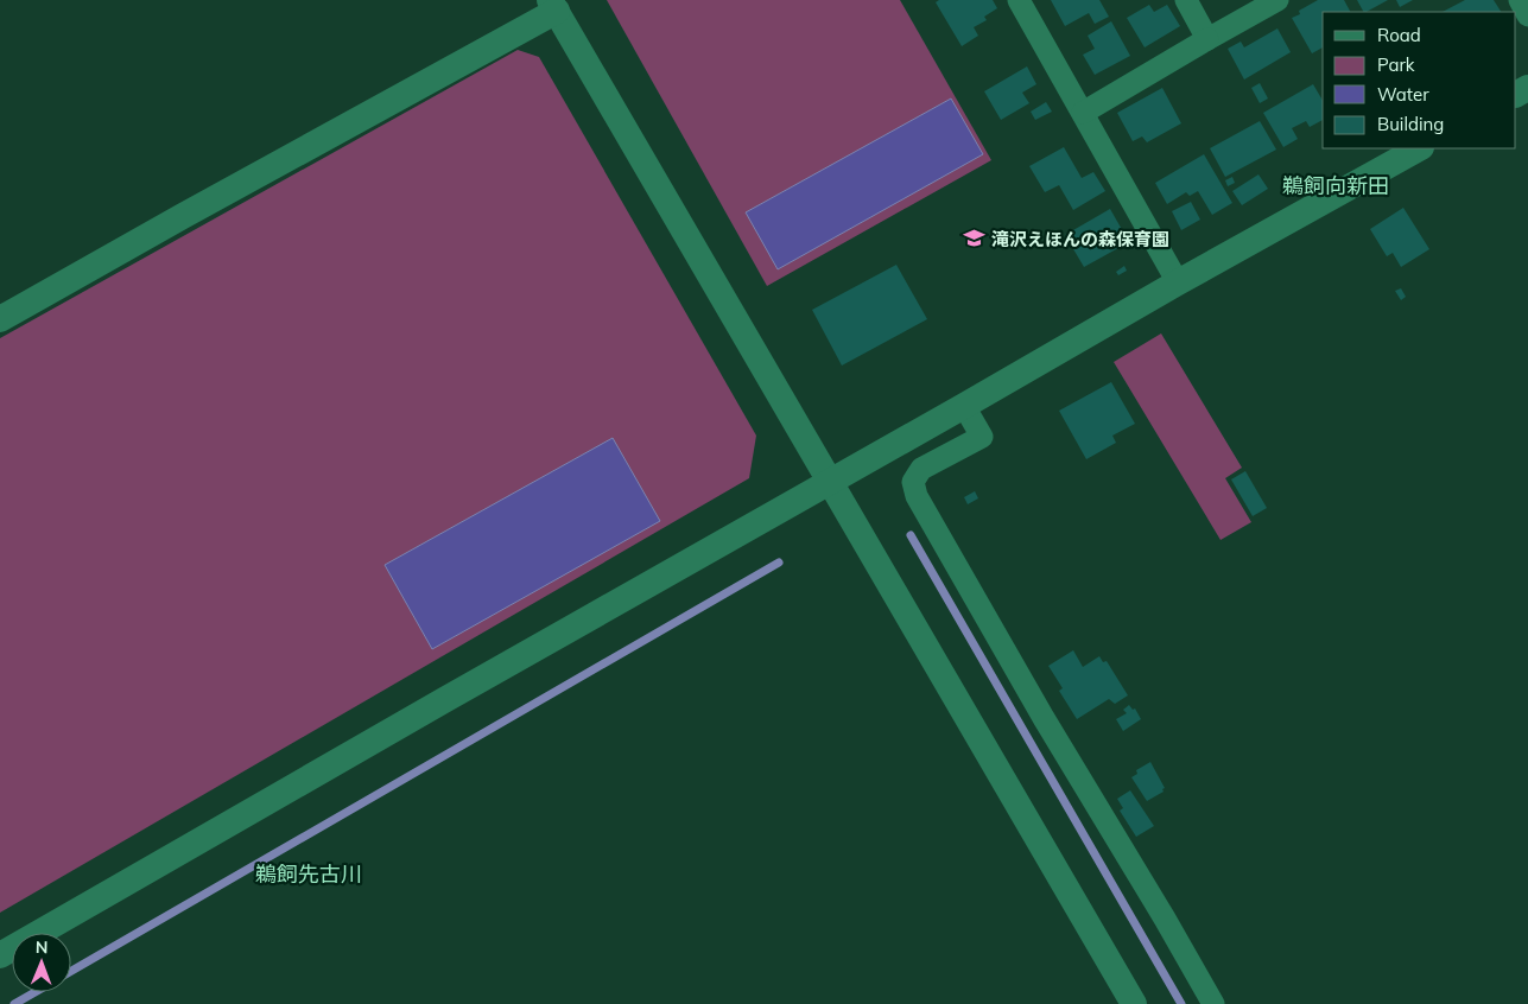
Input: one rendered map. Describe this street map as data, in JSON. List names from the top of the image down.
{
  "districts": ["鵜飼向新田", "鵜飼先古川"],
  "places": {
    "school or university": ["滝沢えほんの森保育園"]
  },
  "legend": [
    "Road",
    "Park",
    "Water",
    "Building"
  ],
  "north": "top"
}
